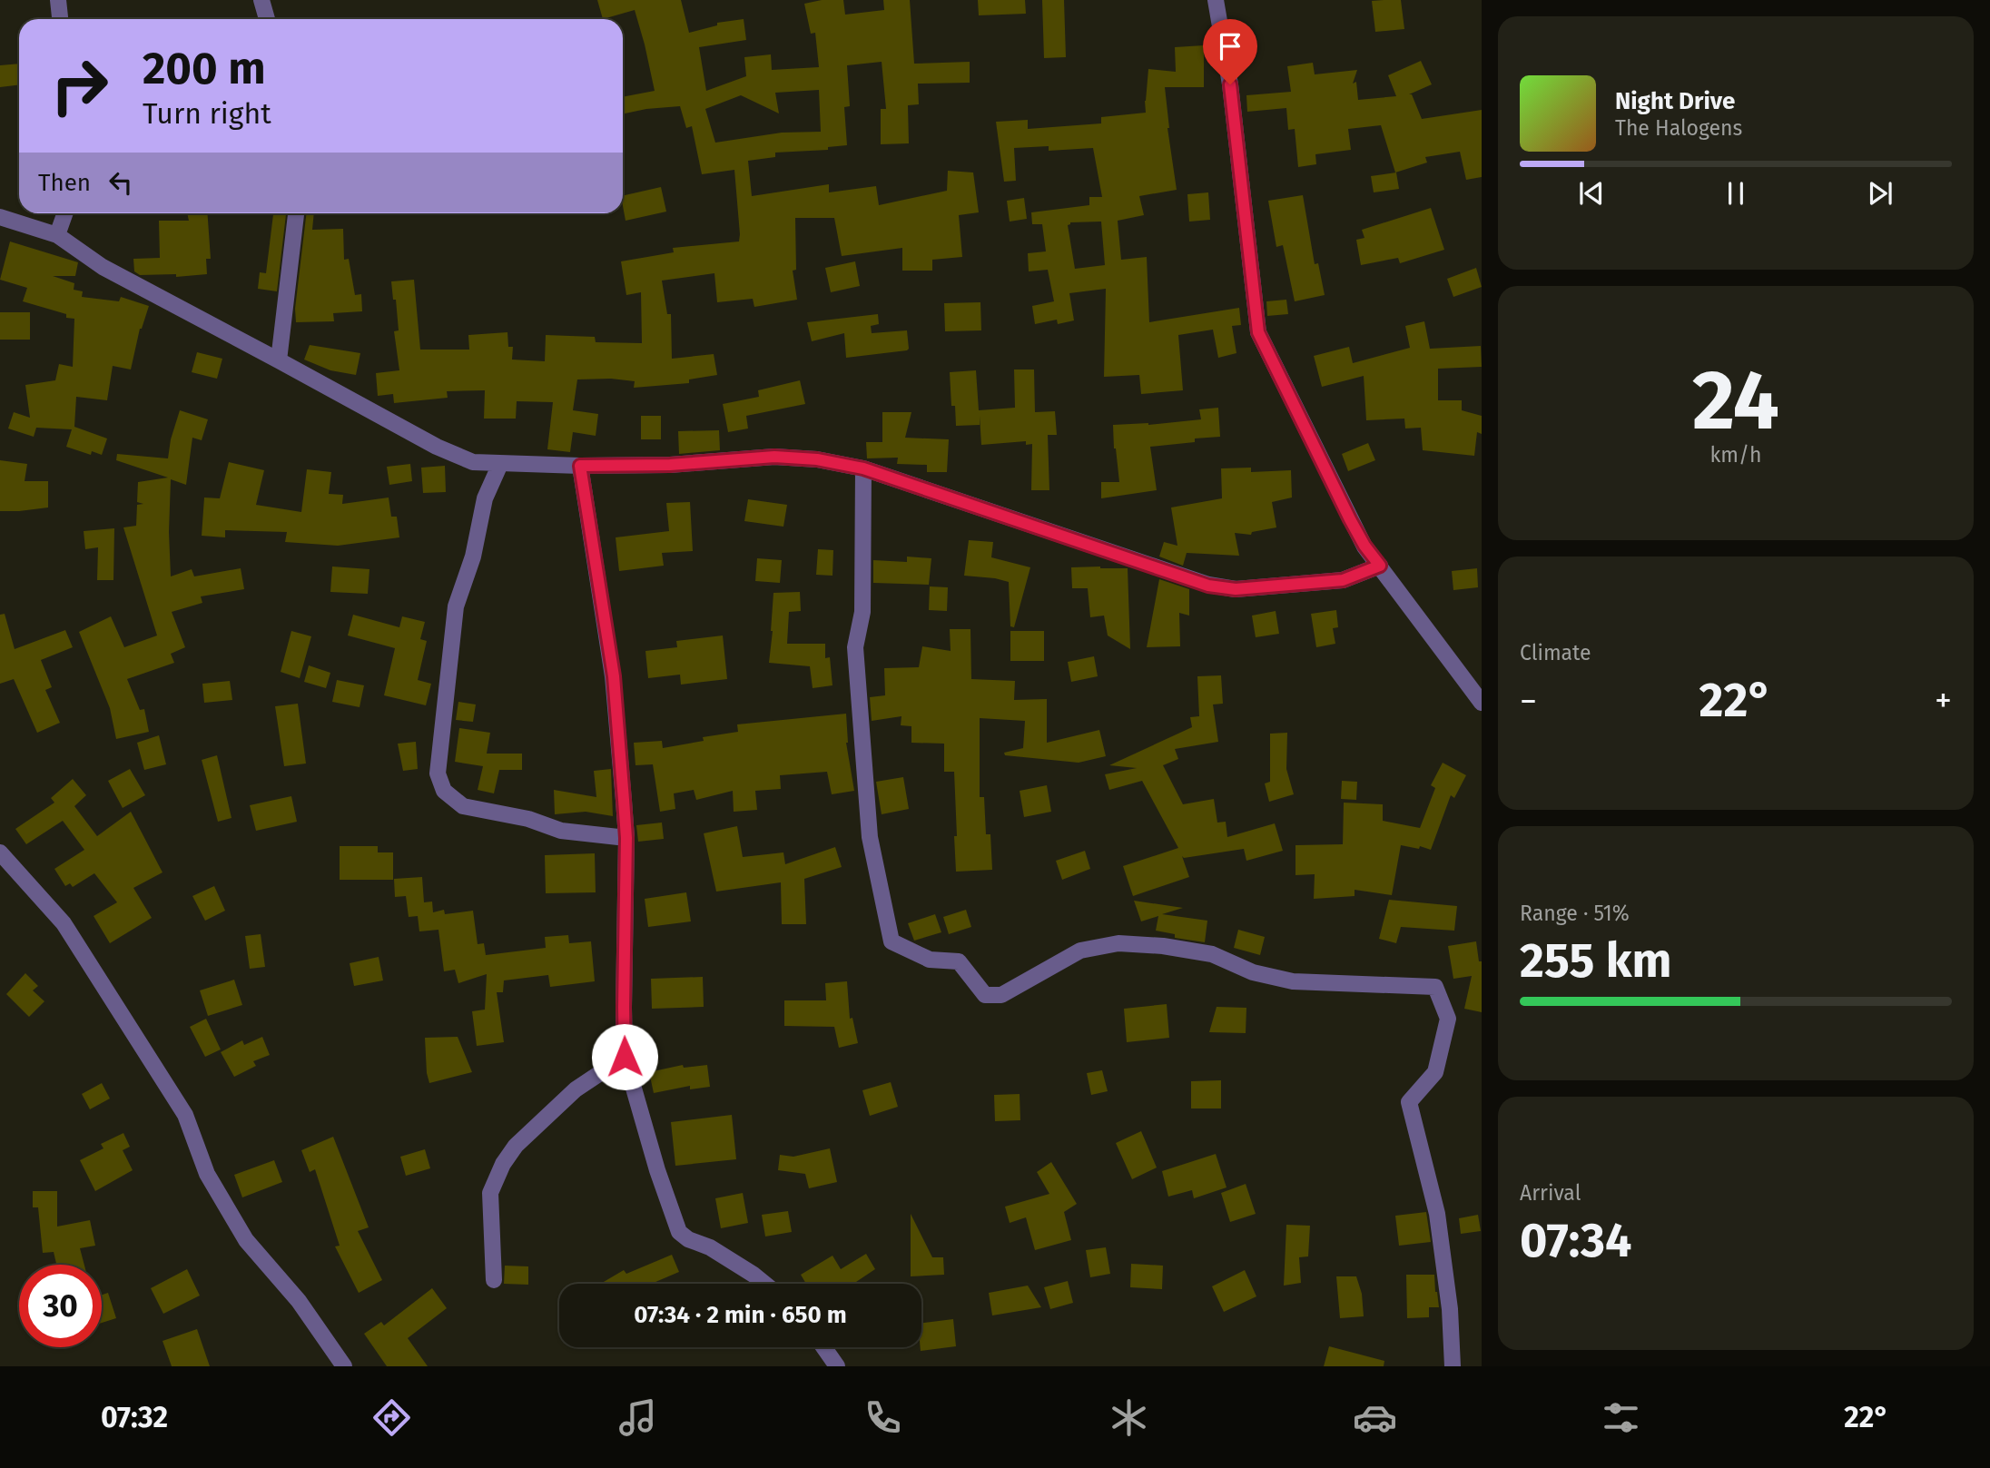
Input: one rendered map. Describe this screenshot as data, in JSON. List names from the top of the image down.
{
  "page": {
    "turn": ["200 m", "Turn right"],
    "song": ["Night Drive", "The Halogens"],
    "then": "Then",
    "tile": [
      ["24", "km/h"],
      "Climate",
      ["Range · 51%", "255 km"],
      ["Arrival", "07:34"]
    ],
    "heat": ["−", "22°", "+"],
    "limit": "30",
    "trip": "07:34 · 2 min · 650 m",
    "tabs": ["07:32", "22°"]
  }
}
